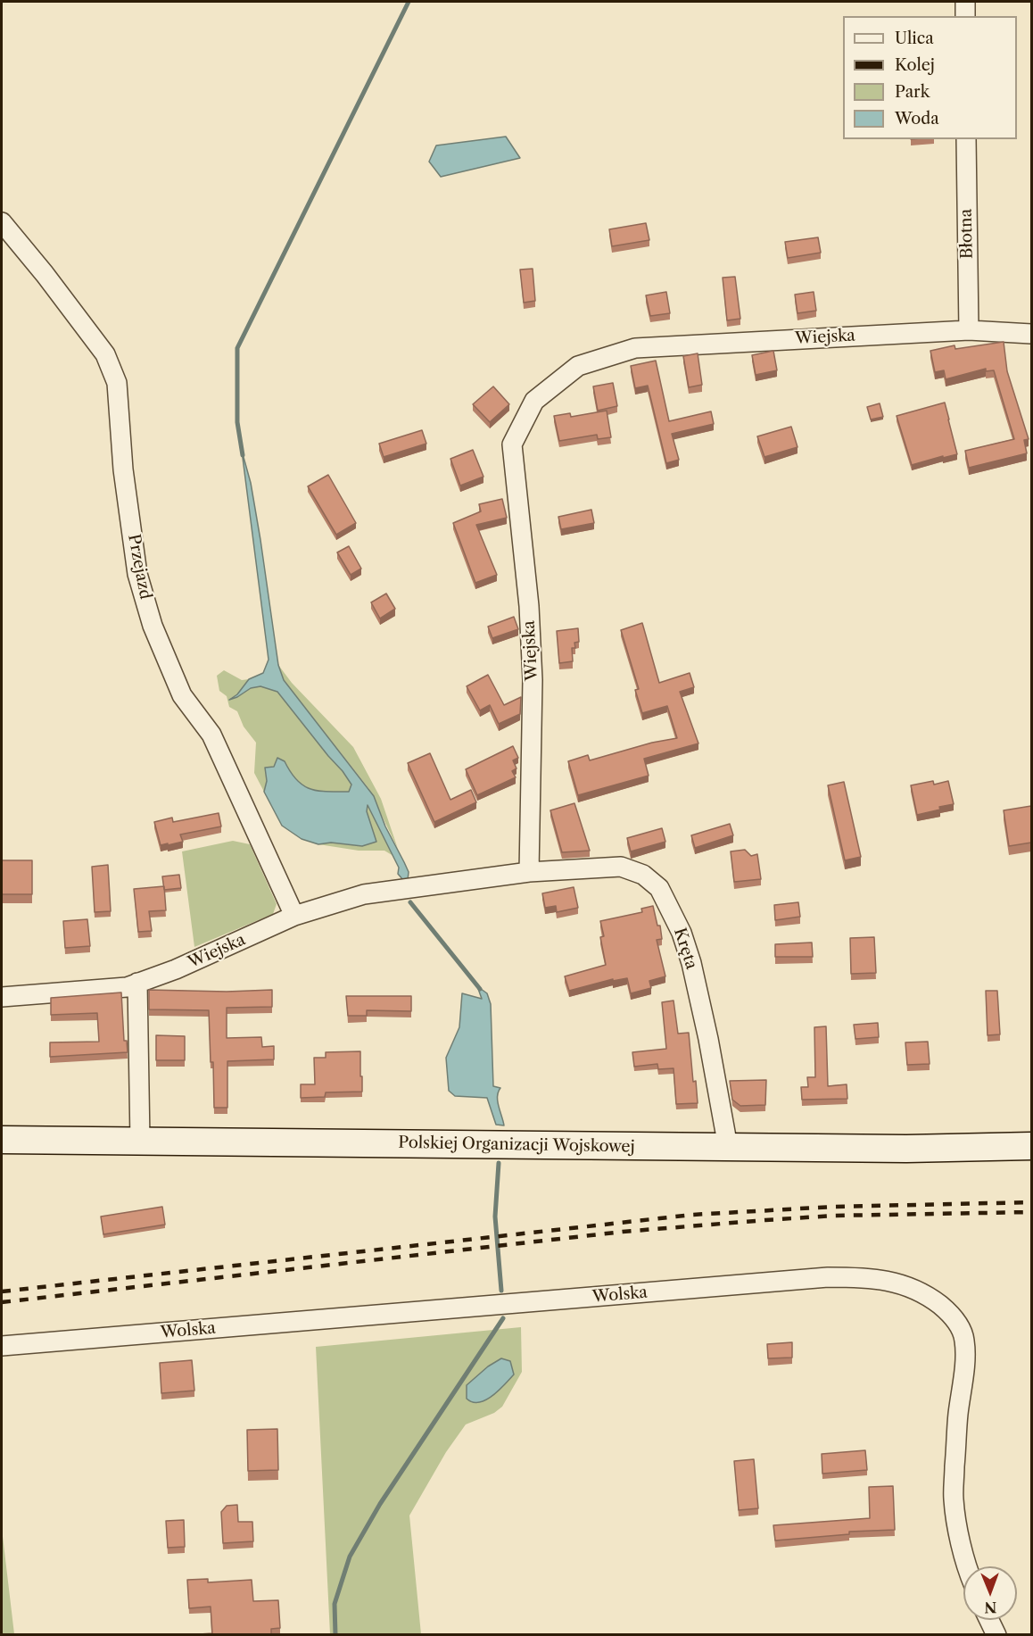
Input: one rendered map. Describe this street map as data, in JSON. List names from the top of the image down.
{
  "streets": {
    "main road": ["Polskiej Organizacji Wojskowej"],
    "street": [
      "Błotna",
      "Wiejska",
      "Przejazd",
      "Kręta",
      "Wolska"
    ]
  },
  "crossings": [
    ["Błotna", "Wiejska"],
    ["Wiejska", "Przejazd"],
    ["Wiejska", "Kręta"],
    ["Kręta", "Polskiej Organizacji Wojskowej"]
  ],
  "legend": [
    "Ulica",
    "Kolej",
    "Park",
    "Woda"
  ],
  "north": "bottom"
}
